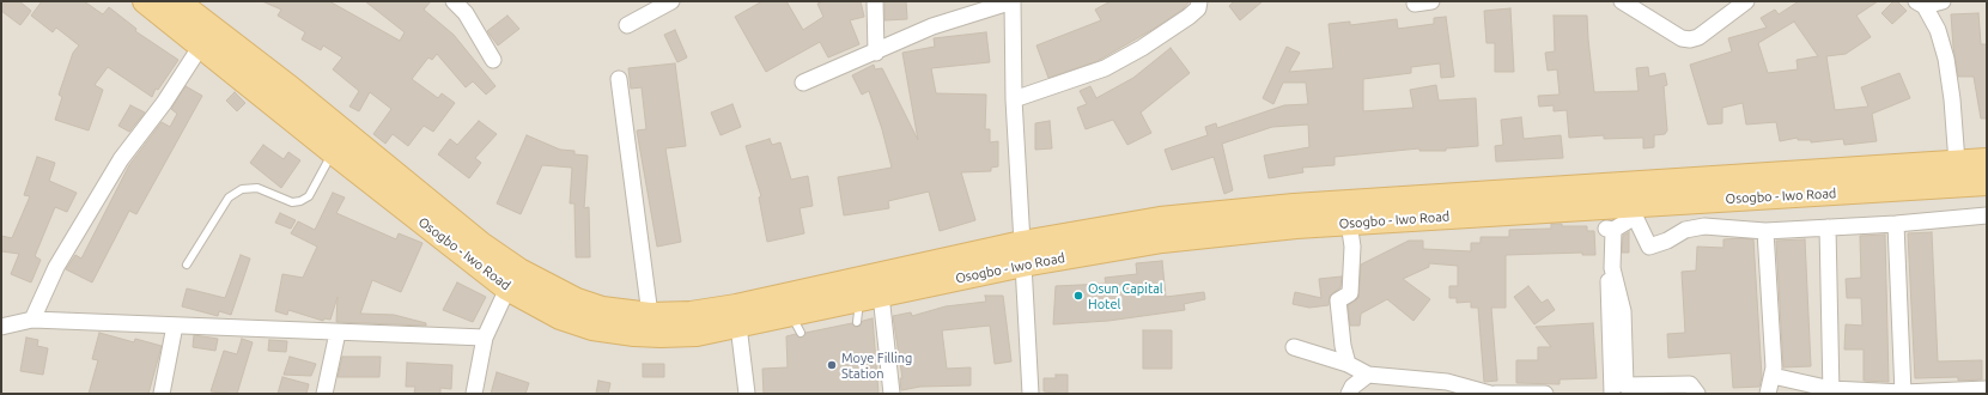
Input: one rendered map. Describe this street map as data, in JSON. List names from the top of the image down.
{
  "streets": {
    "main road": ["Osogbo - Iwo Road"]
  },
  "places": ["Osun Capital Hotel", "Moye Filling Station"]
}
